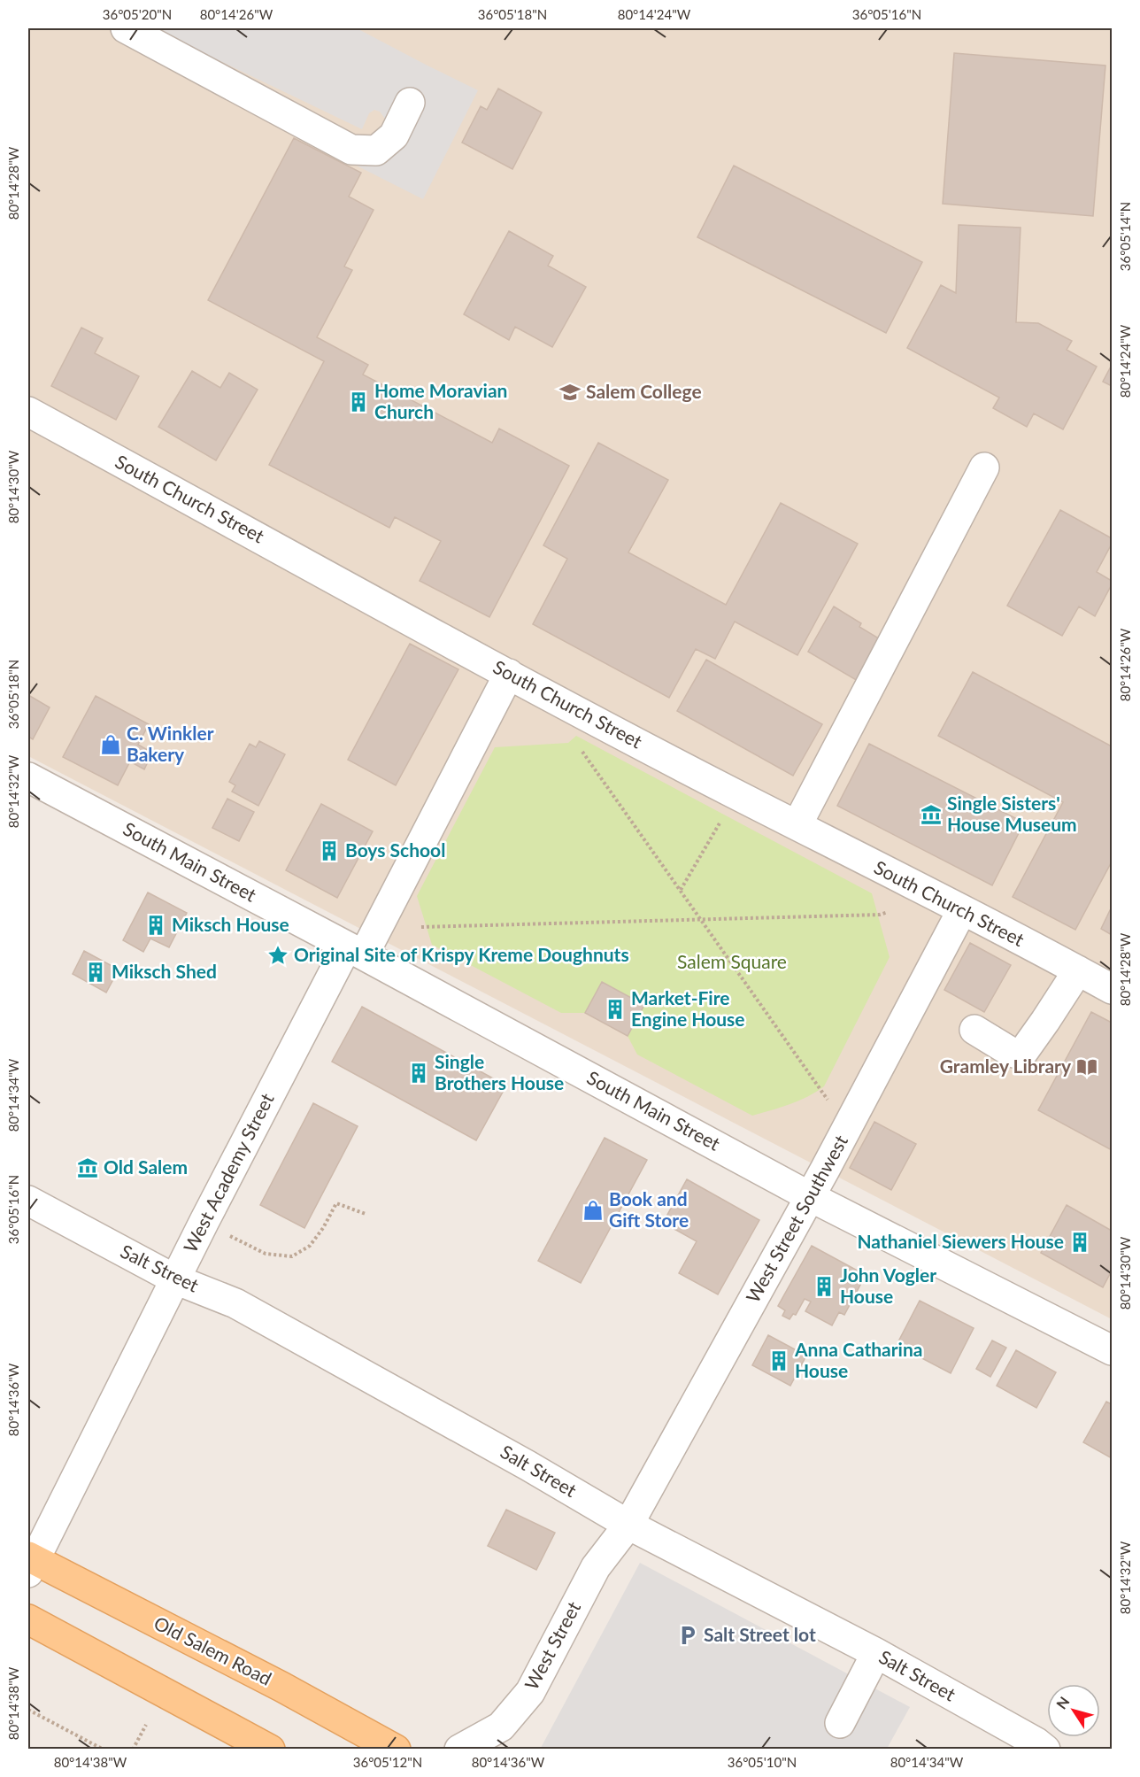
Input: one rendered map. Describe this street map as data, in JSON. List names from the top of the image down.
{
  "streets": {
    "main road": ["Old Salem Road"],
    "street": [
      "South Church Street",
      "South Main Street",
      "West Academy Street",
      "West Street Southwest",
      "Salt Street",
      "West Street"
    ]
  },
  "crossings": [
    ["South Church Street", "West Academy Street"],
    ["South Church Street", "West Street Southwest"],
    ["South Main Street", "West Academy Street"],
    ["South Main Street", "West Street Southwest"],
    ["West Academy Street", "Salt Street"],
    ["West Academy Street", "Old Salem Road"],
    ["West Street Southwest", "Salt Street"],
    ["West Street Southwest", "West Street"],
    ["Salt Street", "West Street"]
  ],
  "parks": ["Salem Square"],
  "places": {
    "school or university": ["Salem College"],
    "building": [
      "Home Moravian Church",
      "Boys School",
      "Miksch House",
      "Miksch Shed",
      "Market-Fire Engine House",
      "Single Brothers House",
      "Nathaniel Siewers House",
      "John Vogler House",
      "Anna Catharina House"
    ],
    "shop": ["C. Winkler Bakery", "Book and Gift Store"],
    "museum": ["Single Sisters' House Museum", "Old Salem"],
    "place": ["Original Site of Krispy Kreme Doughnuts"],
    "library": ["Gramley Library"],
    "parking": ["Salt Street lot"]
  },
  "north": "top left",
  "coordinates": [
    "36°05'20\"N",
    "80°14'26\"W",
    "36°05'18\"N",
    "80°14'24\"W",
    "36°05'16\"N",
    "80°14'28\"W",
    "36°05'14\"N",
    "80°14'30\"W",
    "80°14'32\"W",
    "80°14'34\"W",
    "80°14'36\"W",
    "80°14'38\"W",
    "36°05'12\"N",
    "36°05'10\"N"
  ]
}
